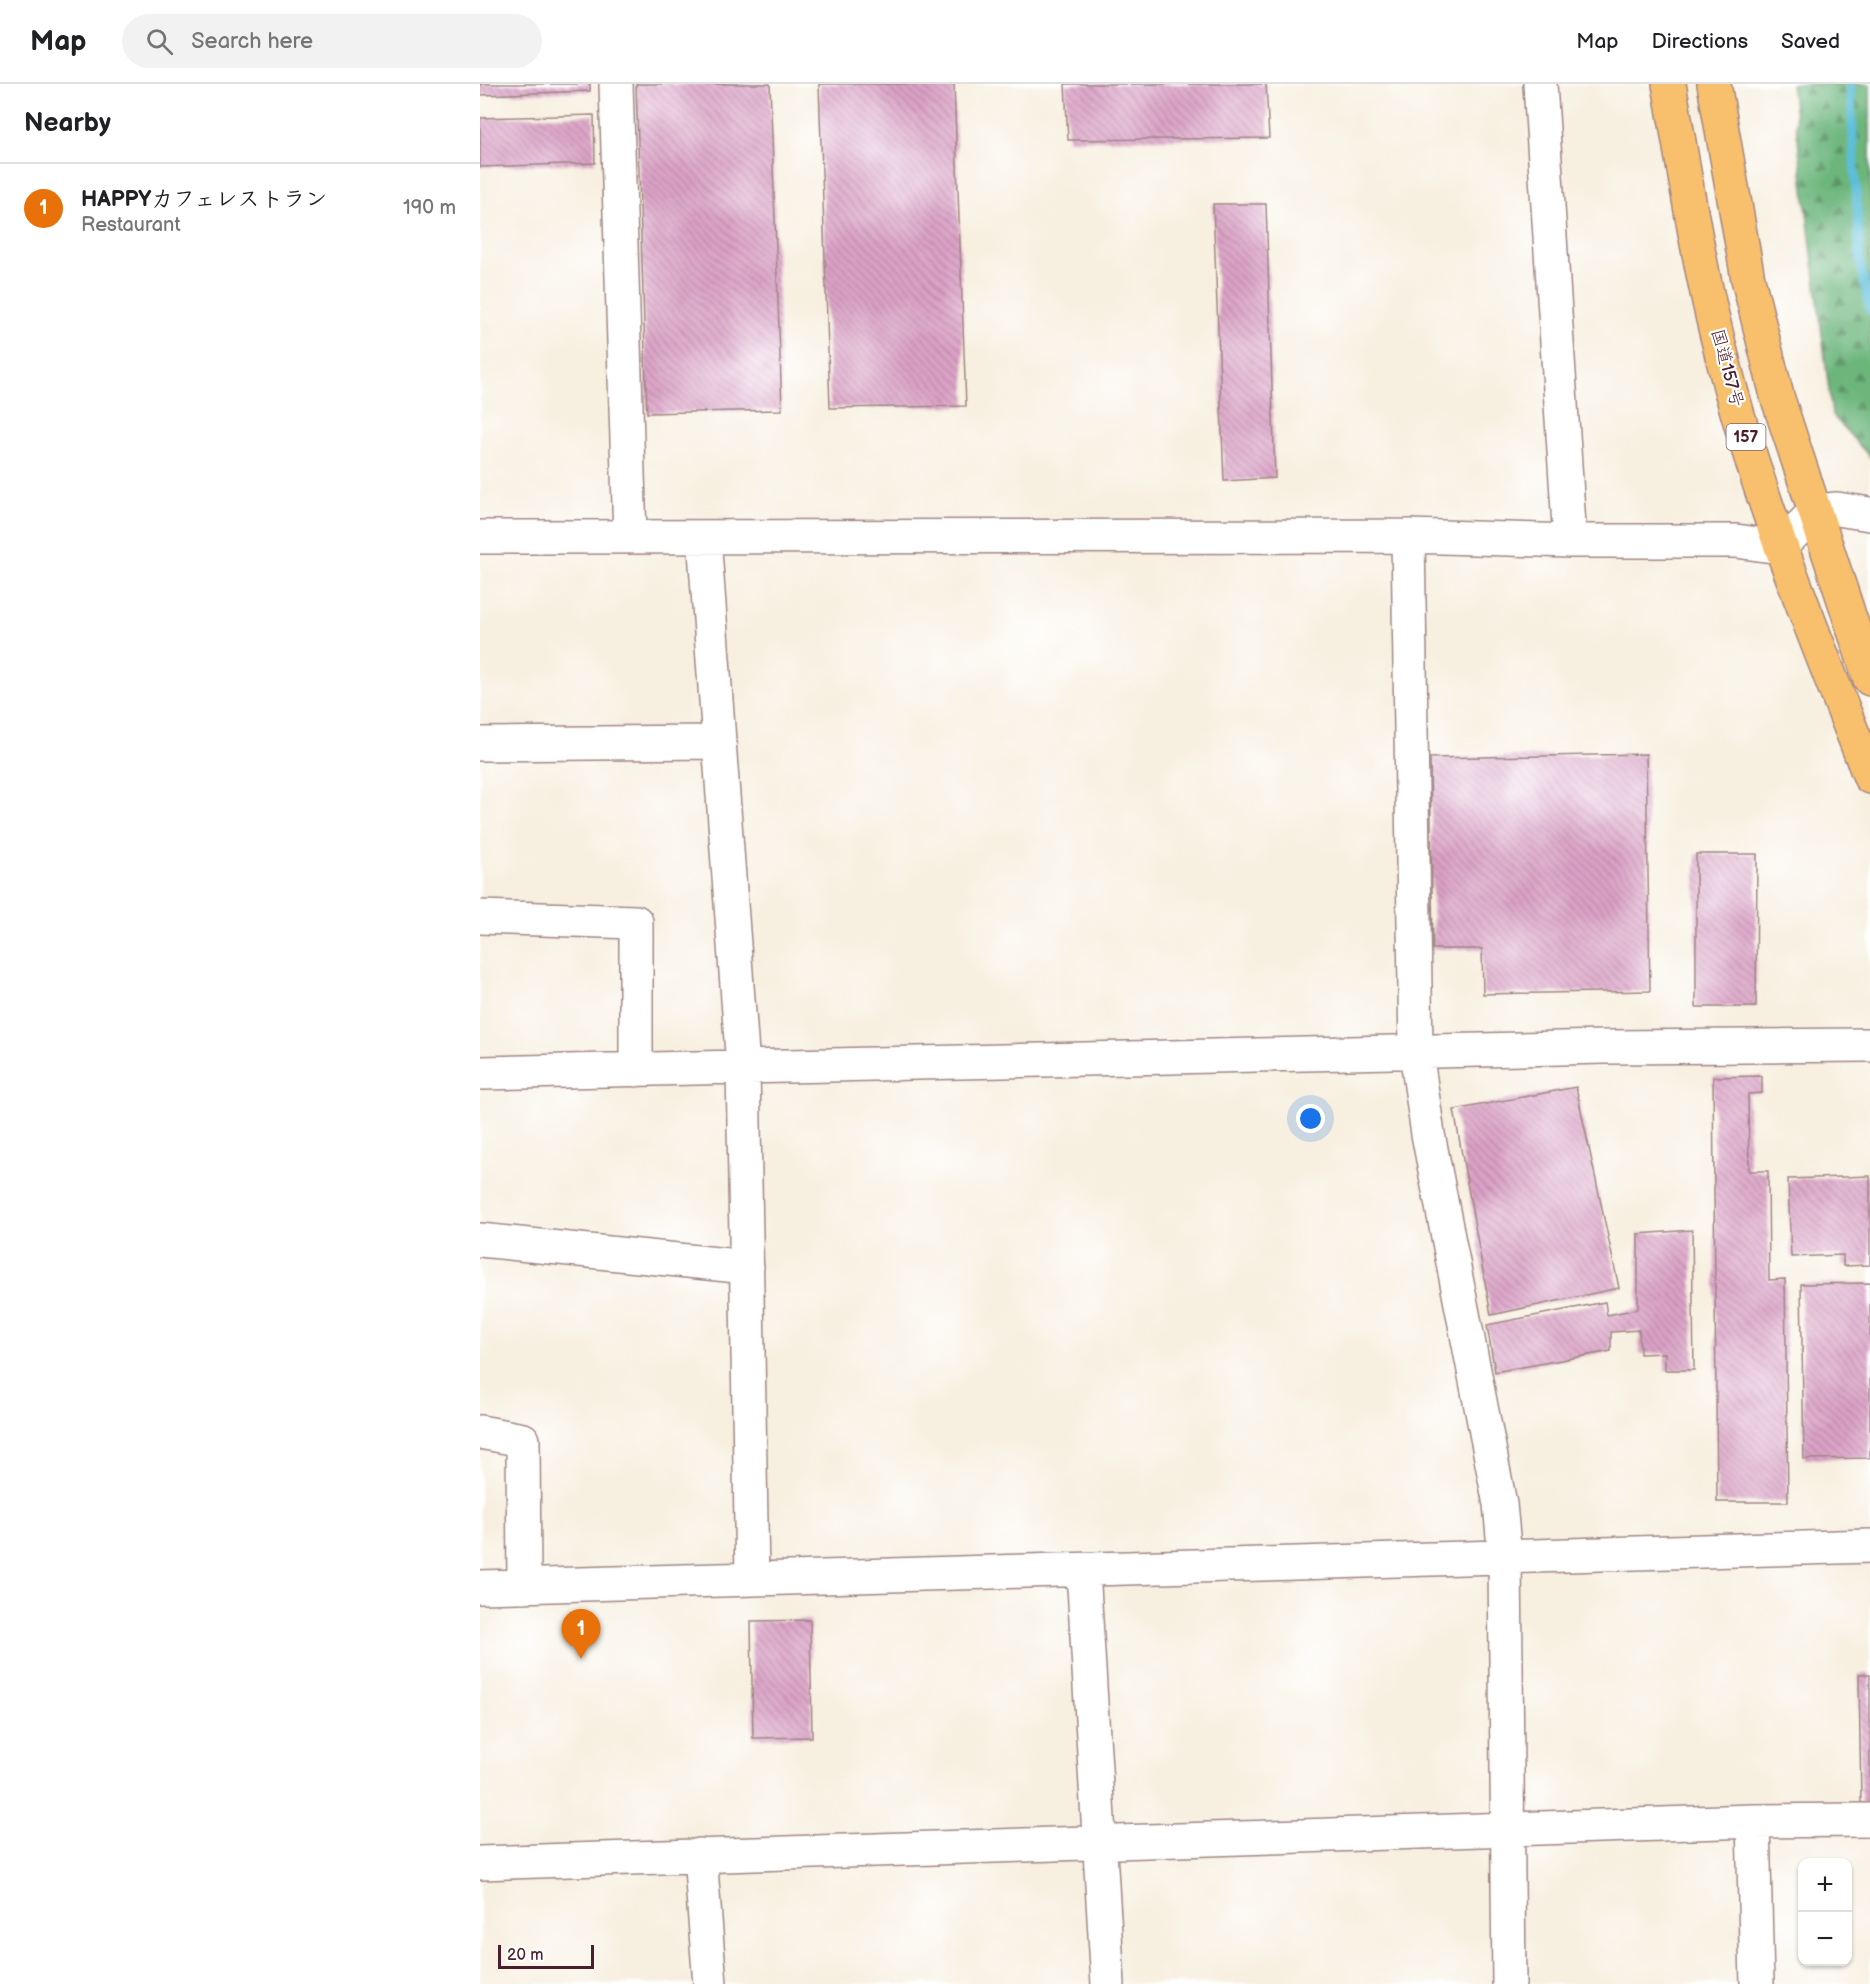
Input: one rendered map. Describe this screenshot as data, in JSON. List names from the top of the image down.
{
  "streets": {
    "highway": ["国道157号", "157"]
  },
  "scale_bar": "20 m",
  "page": {
    "header": "Map",
    "search": "Search here",
    "nav": ["Map", "Directions", "Saved"],
    "heading": "Nearby",
    "list": [
      {
        "mark": "1",
        "name": "HAPPYカフェレストラン",
        "note": "Restaurant",
        "value": "190 m"
      }
    ],
    "pins": "1",
    "map_buttons": ["+", "−"],
    "scale": "20 m"
  }
}
